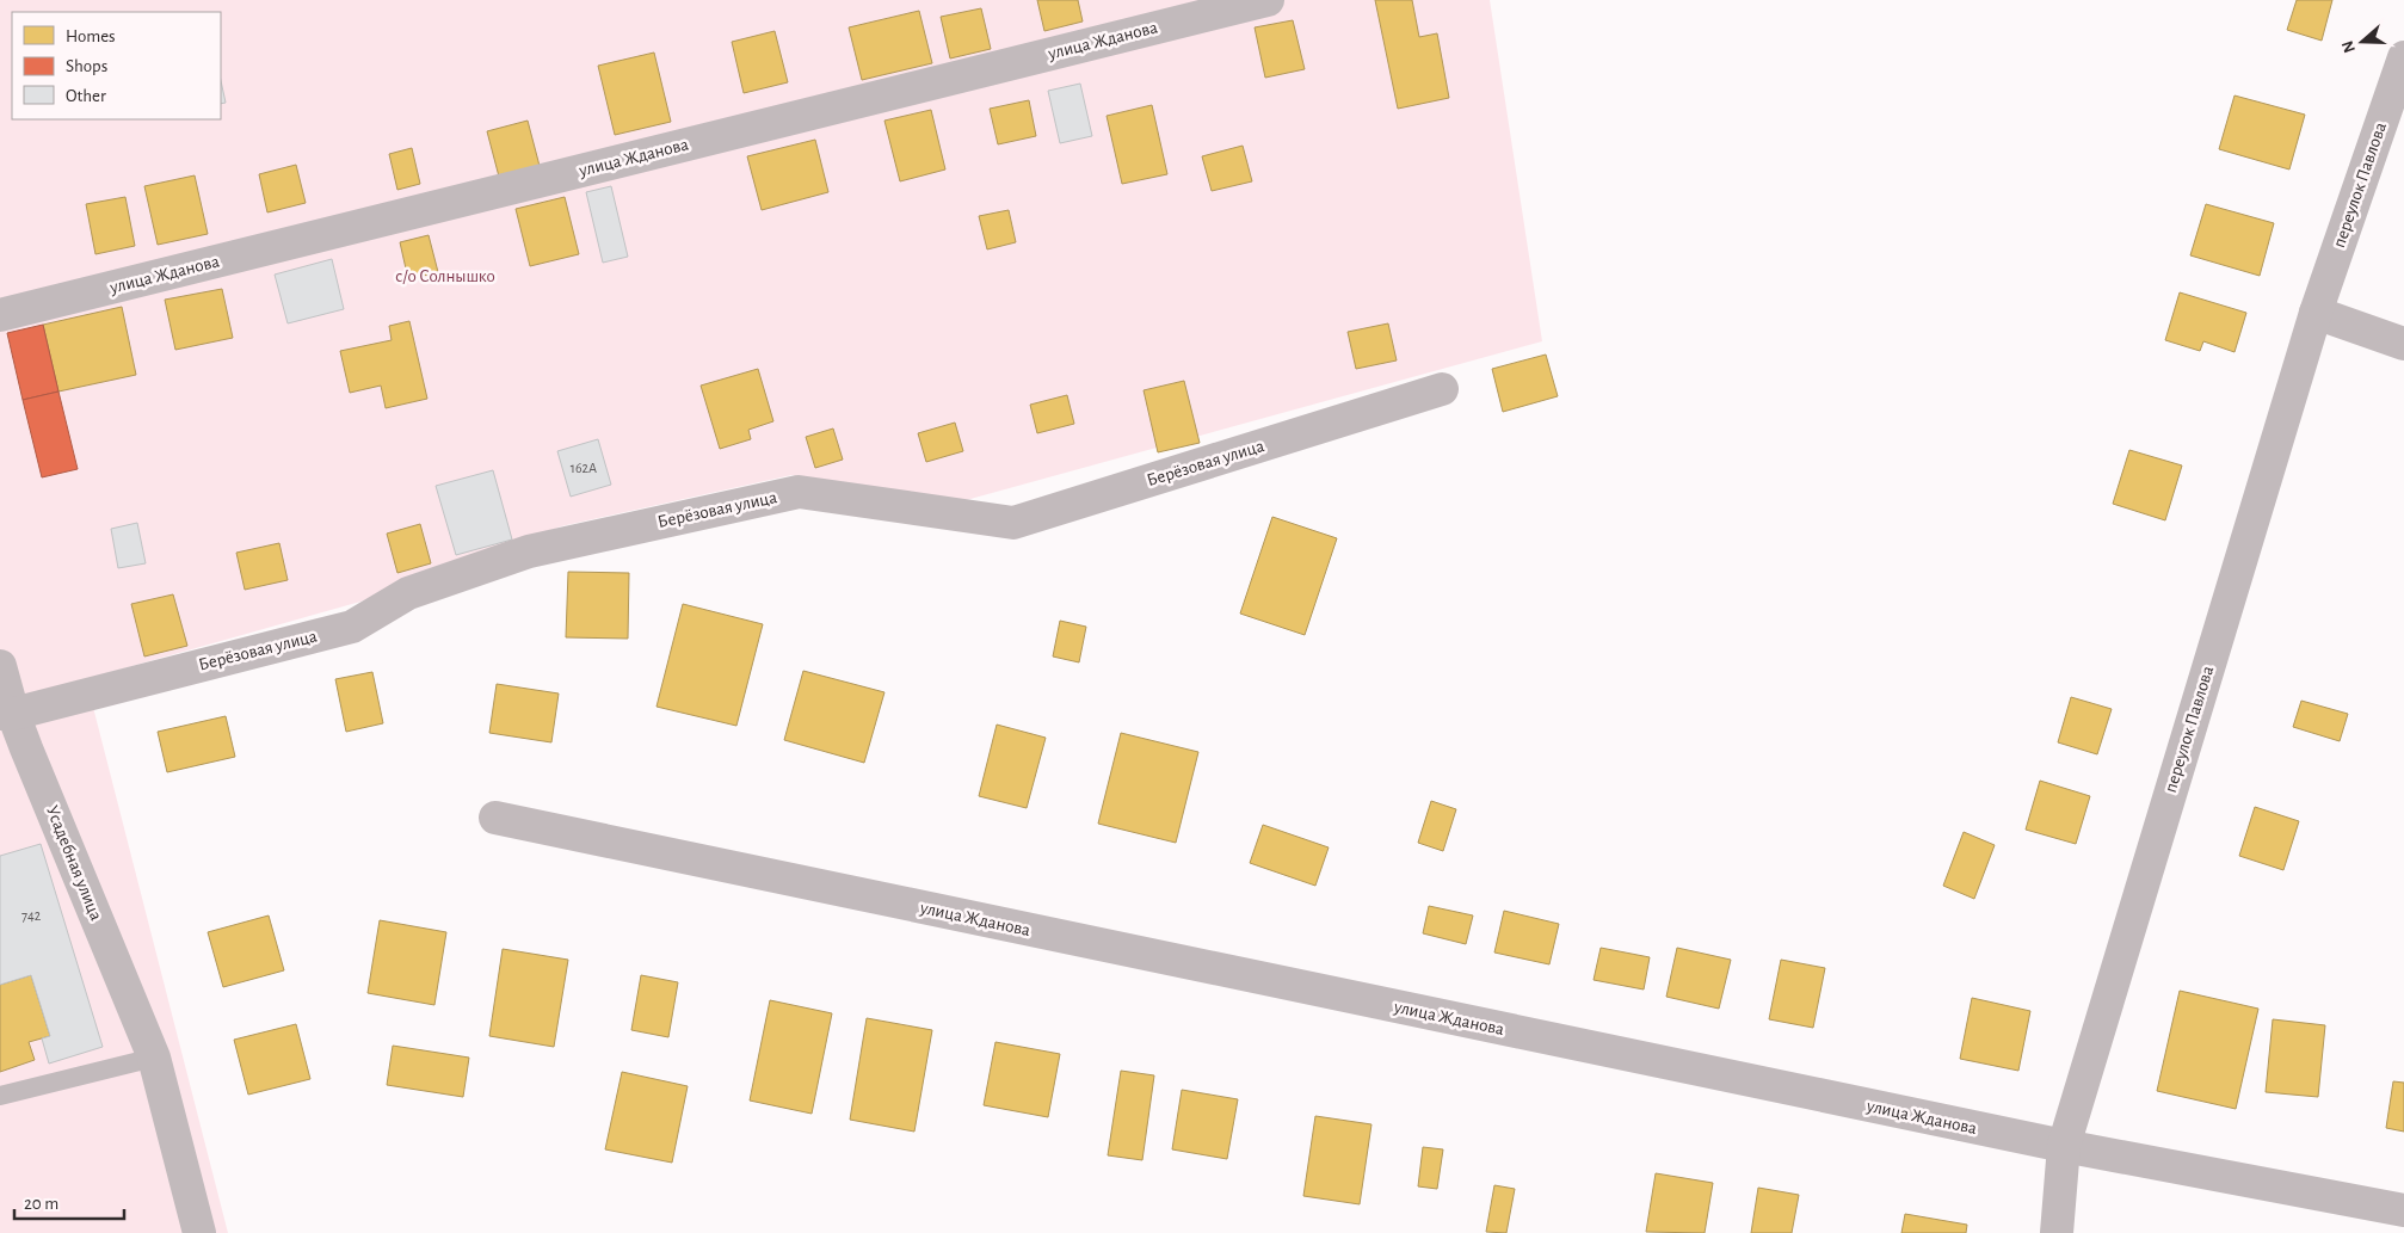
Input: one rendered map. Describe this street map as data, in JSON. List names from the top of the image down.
{
  "streets": {
    "street": [
      "улица Жданова",
      "переулок Павлова",
      "Берёзовая улица",
      "Усадебная улица"
    ]
  },
  "crossings": [
    ["улица Жданова", "переулок Павлова"],
    ["Берёзовая улица", "Усадебная улица"]
  ],
  "parks": ["с/о Солнышко"],
  "house_numbers": ["162А", "742"],
  "legend": ["Homes", "Shops", "Other"],
  "scale_bar": "20 m",
  "north": "left"
}
